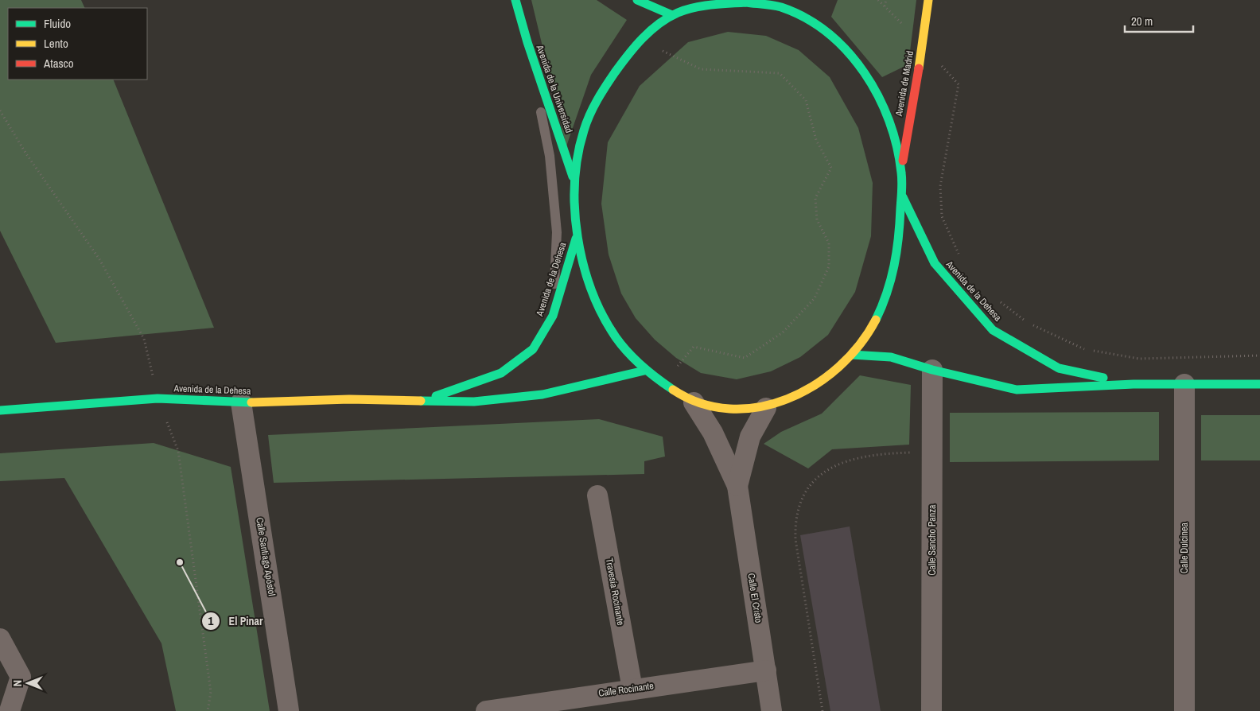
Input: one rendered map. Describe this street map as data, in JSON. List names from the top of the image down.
{
  "streets": {
    "street": [
      "Avenida de Madrid",
      "Avenida de la Universidad",
      "Avenida de la Dehesa",
      "Calle Sancho Panza",
      "Calle Dulcinea",
      "Calle Santiago Apóstol",
      "Travesía Rocinante",
      "Calle El Cristo",
      "Calle Rocinante"
    ]
  },
  "crossings": [
    ["Avenida de la Dehesa", "Calle Sancho Panza"],
    ["Avenida de la Dehesa", "Calle Dulcinea"],
    ["Avenida de la Dehesa", "Calle Santiago Apóstol"],
    ["Travesía Rocinante", "Calle Rocinante"],
    ["Calle El Cristo", "Calle Rocinante"]
  ],
  "places": ["El Pinar"],
  "legend": ["Fluido", "Lento", "Atasco"],
  "scale_bar": "20 m",
  "north": "left"
}
